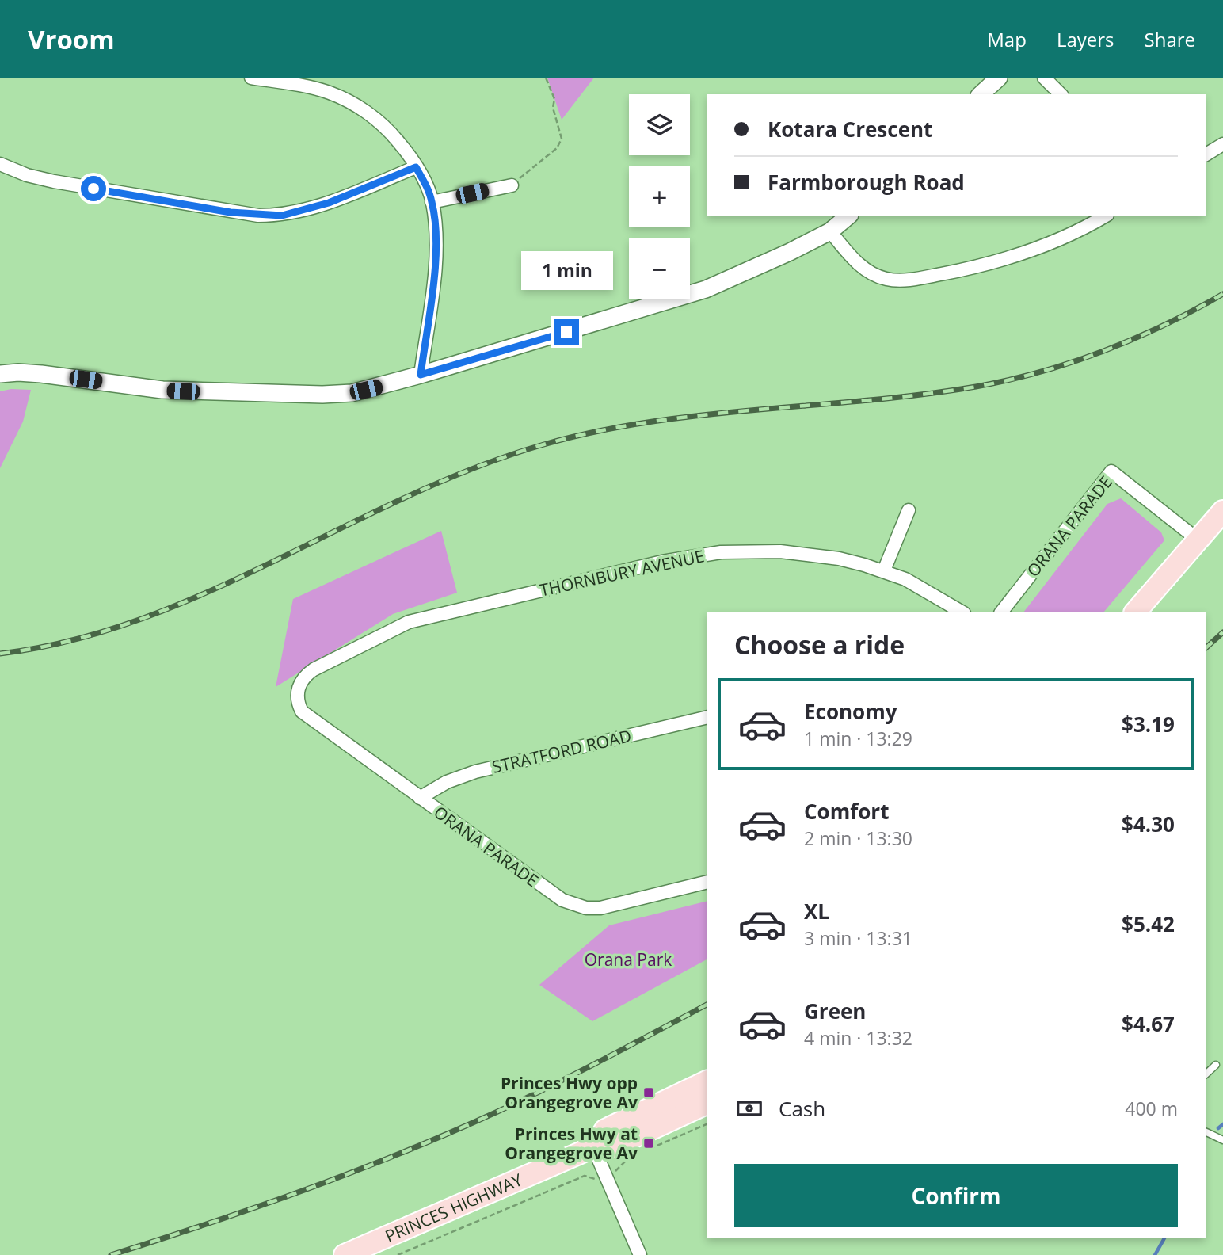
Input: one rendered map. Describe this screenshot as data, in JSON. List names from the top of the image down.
{
  "streets": {
    "main road": ["PRINCES HIGHWAY"],
    "street": ["ORANA PARADE", "THORNBURY AVENUE", "STRATFORD ROAD"]
  },
  "crossings": [
    ["ORANA PARADE", "THORNBURY AVENUE"],
    ["ORANA PARADE", "STRATFORD ROAD"]
  ],
  "parks": ["Orana Park"],
  "places": {
    "transit": ["Princes Hwy opp Orangegrove Av", "Princes Hwy at Orangegrove Av"]
  },
  "page": {
    "header": "Vroom",
    "nav": ["Map", "Layers", "Share"],
    "map_buttons": ["+", "−"],
    "banner": ["Kotara Crescent", "Farmborough Road"],
    "bubble": "1 min",
    "heading": "Choose a ride",
    "list": [
      {
        "name": "Economy",
        "note": "1 min · 13:29",
        "value": "$3.19"
      },
      {
        "name": "Comfort",
        "note": "2 min · 13:30",
        "value": "$4.30"
      },
      {
        "name": "XL",
        "note": "3 min · 13:31",
        "value": "$5.42"
      },
      {
        "name": "Green",
        "note": "4 min · 13:32",
        "value": "$4.67"
      }
    ],
    "pay": ["Cash", "400 m"],
    "buttons": "Confirm"
  }
}
